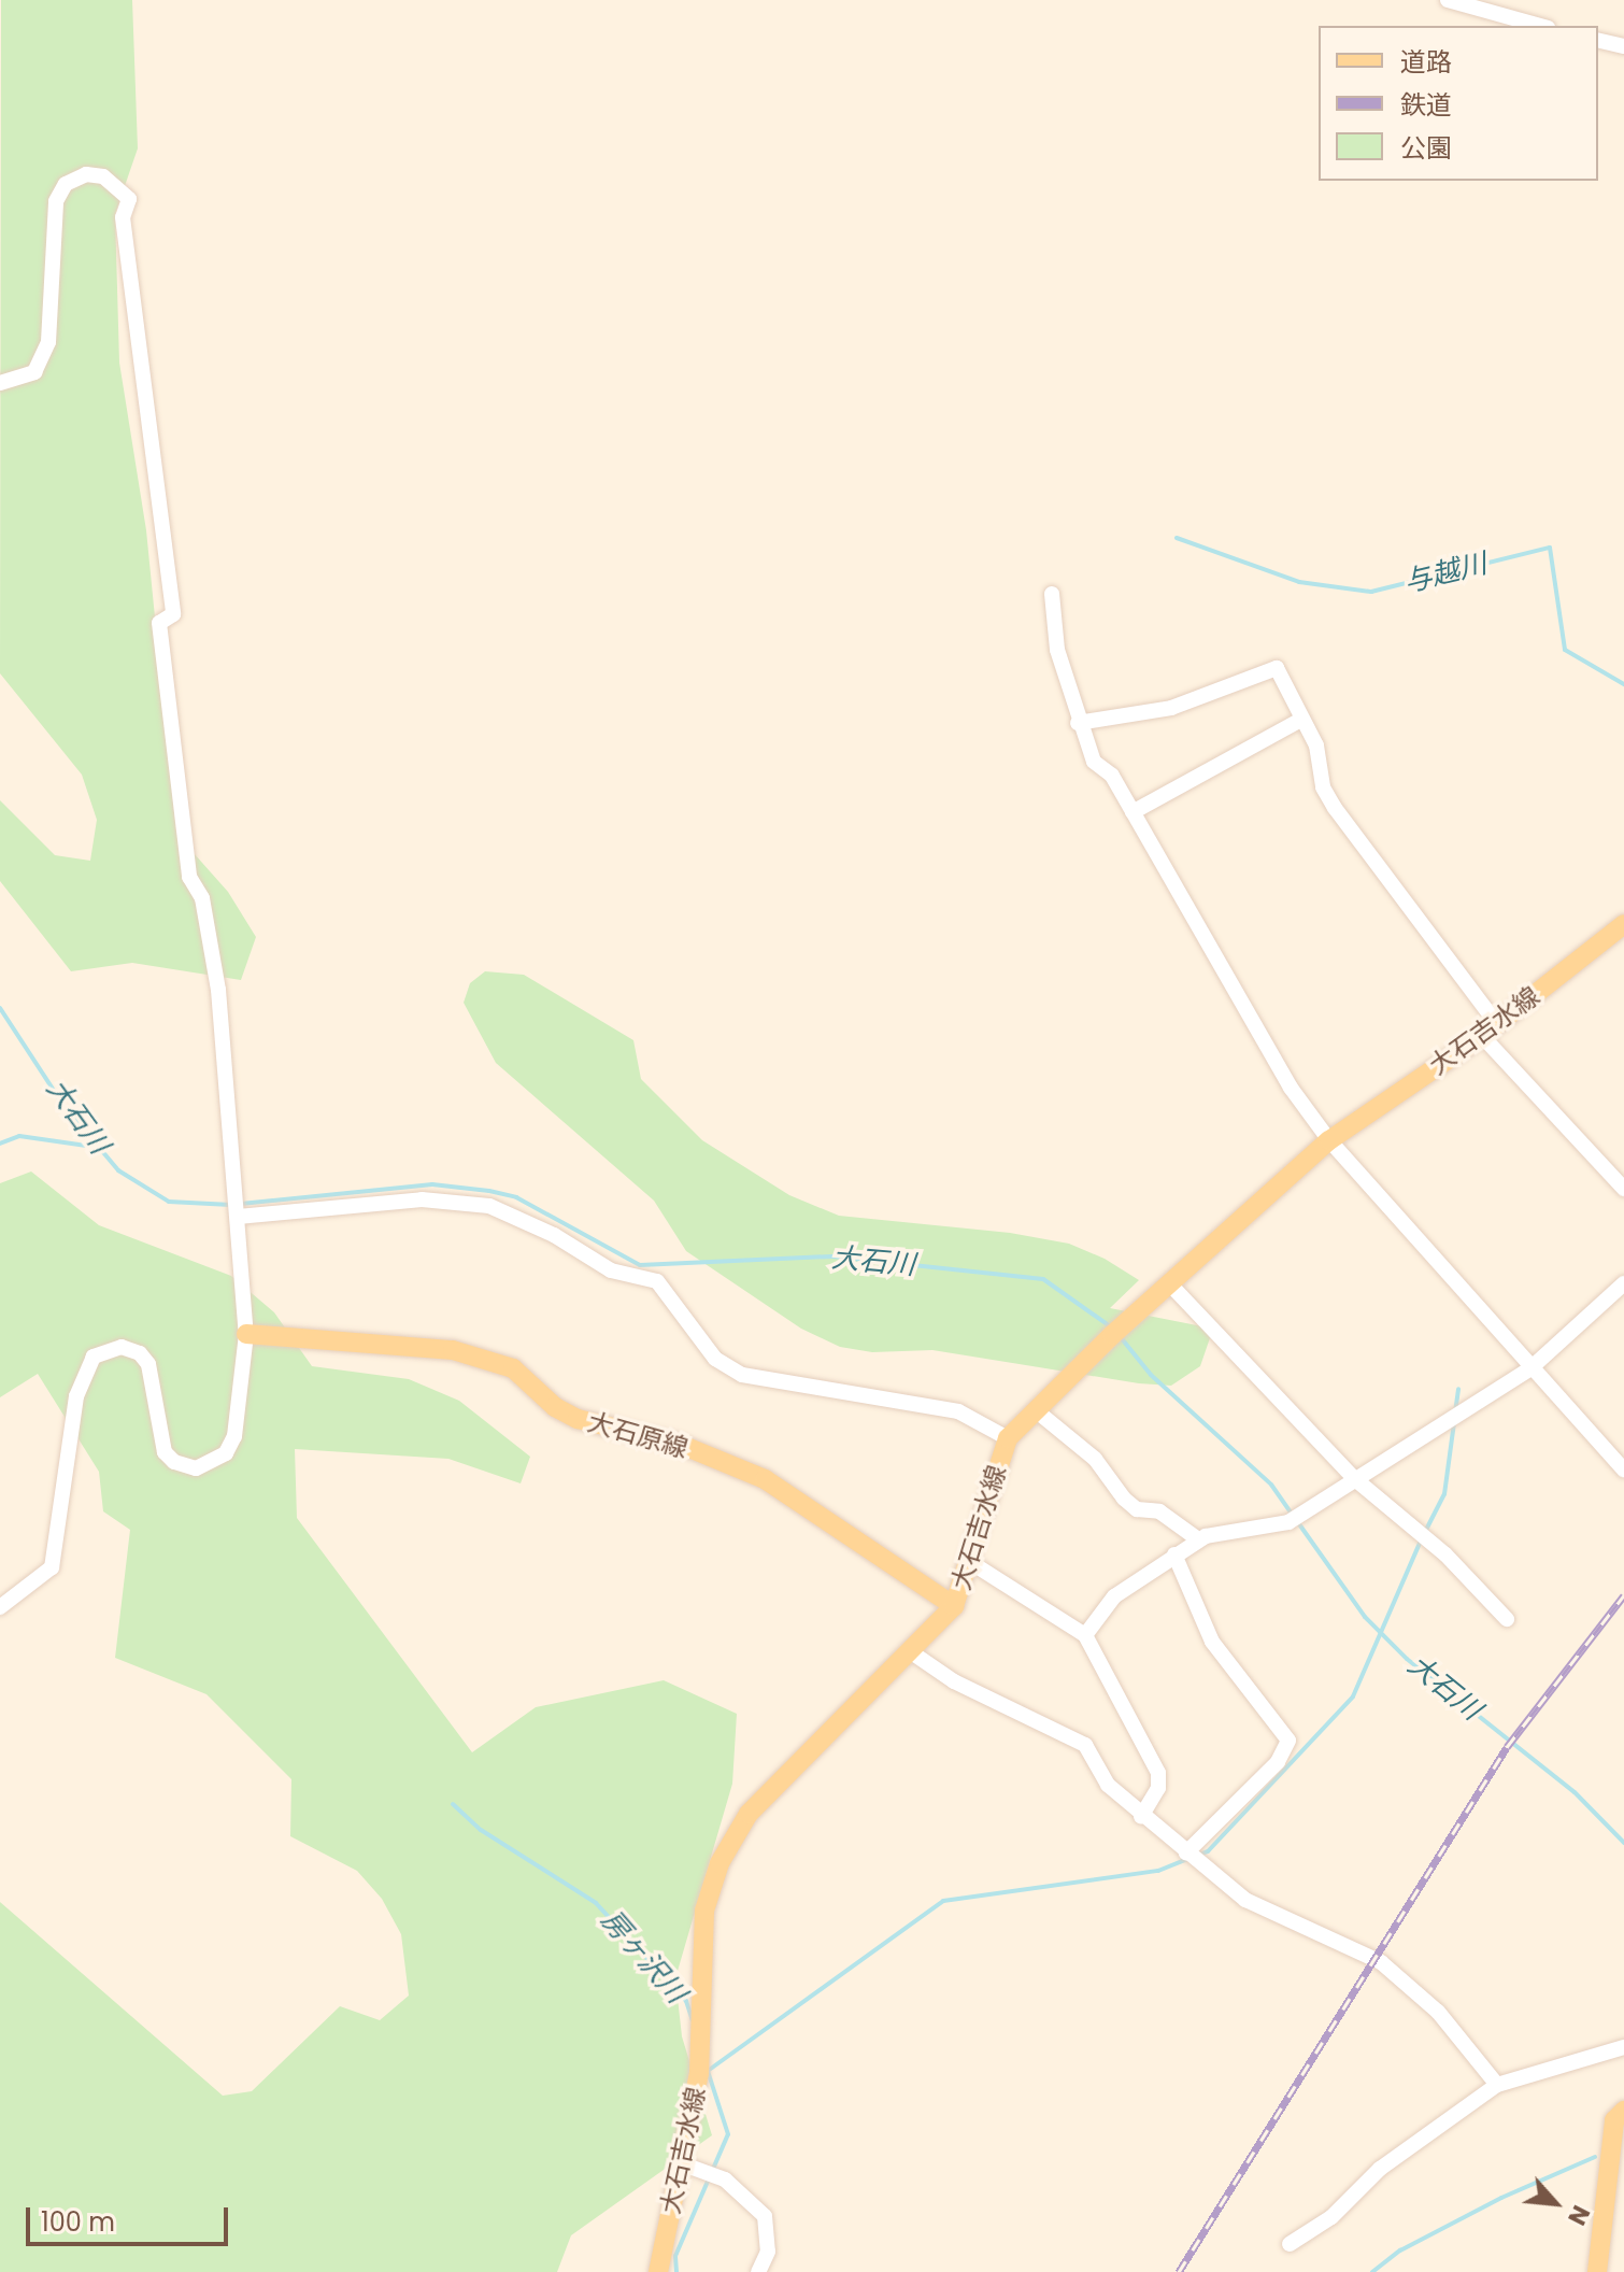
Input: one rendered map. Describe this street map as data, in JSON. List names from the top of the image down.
{
  "streets": {
    "main road": ["大石吉水線", "大石原線"]
  },
  "crossings": [
    ["大石吉水線", "大石原線"]
  ],
  "water": ["与越川", "大石川", "房ヶ沢川"],
  "legend": ["道路", "鉄道", "公園"],
  "scale_bar": "100 m",
  "north": "bottom right"
}
